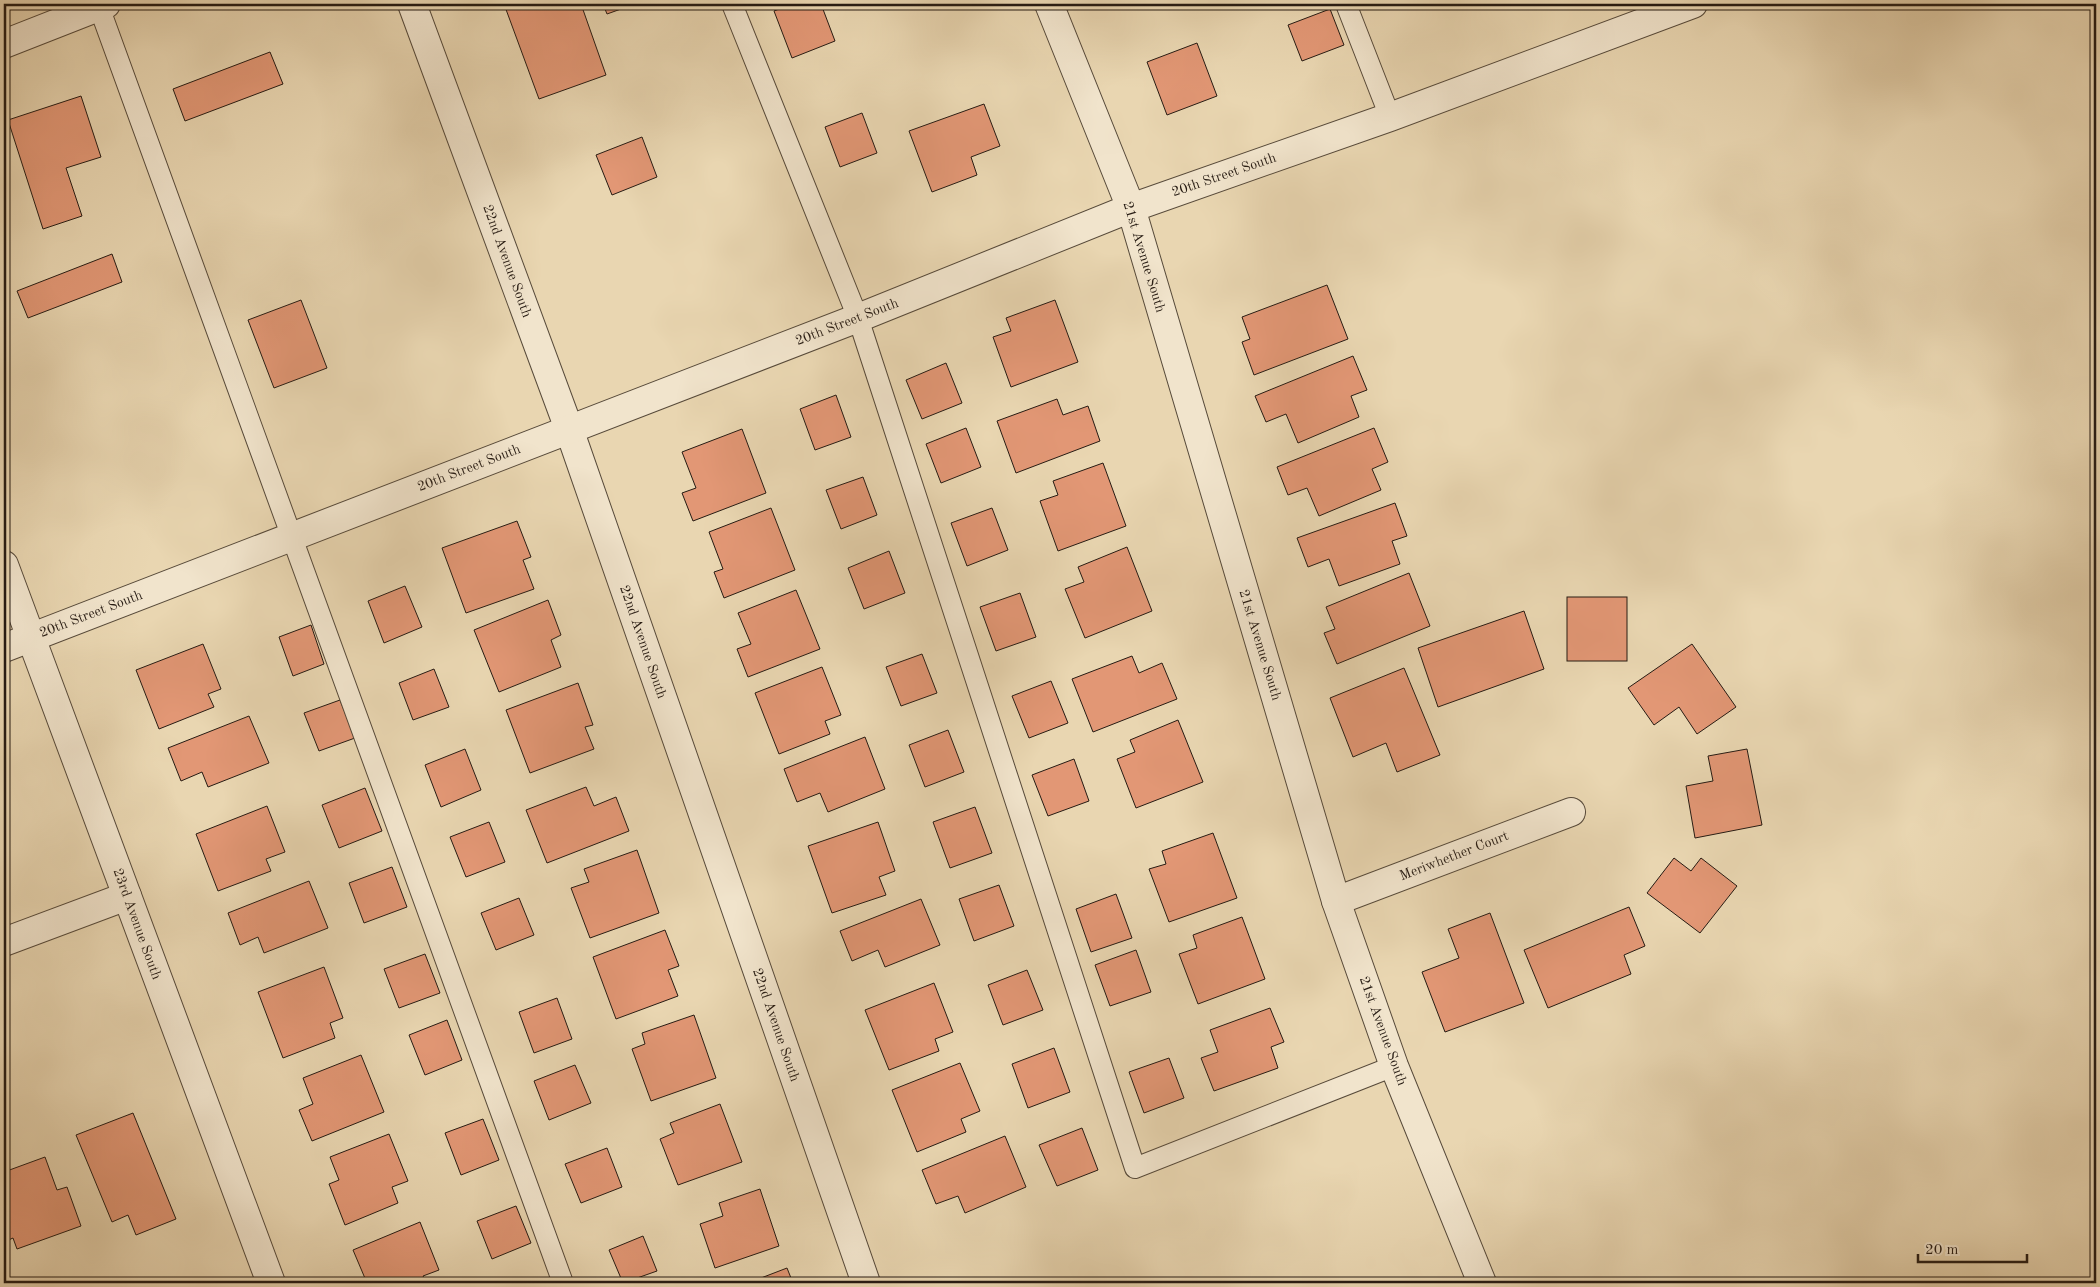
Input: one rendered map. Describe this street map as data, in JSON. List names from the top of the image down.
{
  "streets": {
    "street": [
      "20th Street South",
      "21st Avenue South",
      "22nd Avenue South",
      "Meriwhether Court",
      "23rd Avenue South"
    ]
  },
  "crossings": [
    ["20th Street South", "21st Avenue South"],
    ["20th Street South", "22nd Avenue South"],
    ["20th Street South", "23rd Avenue South"],
    ["21st Avenue South", "Meriwhether Court"]
  ],
  "scale_bar": "20 m"
}
